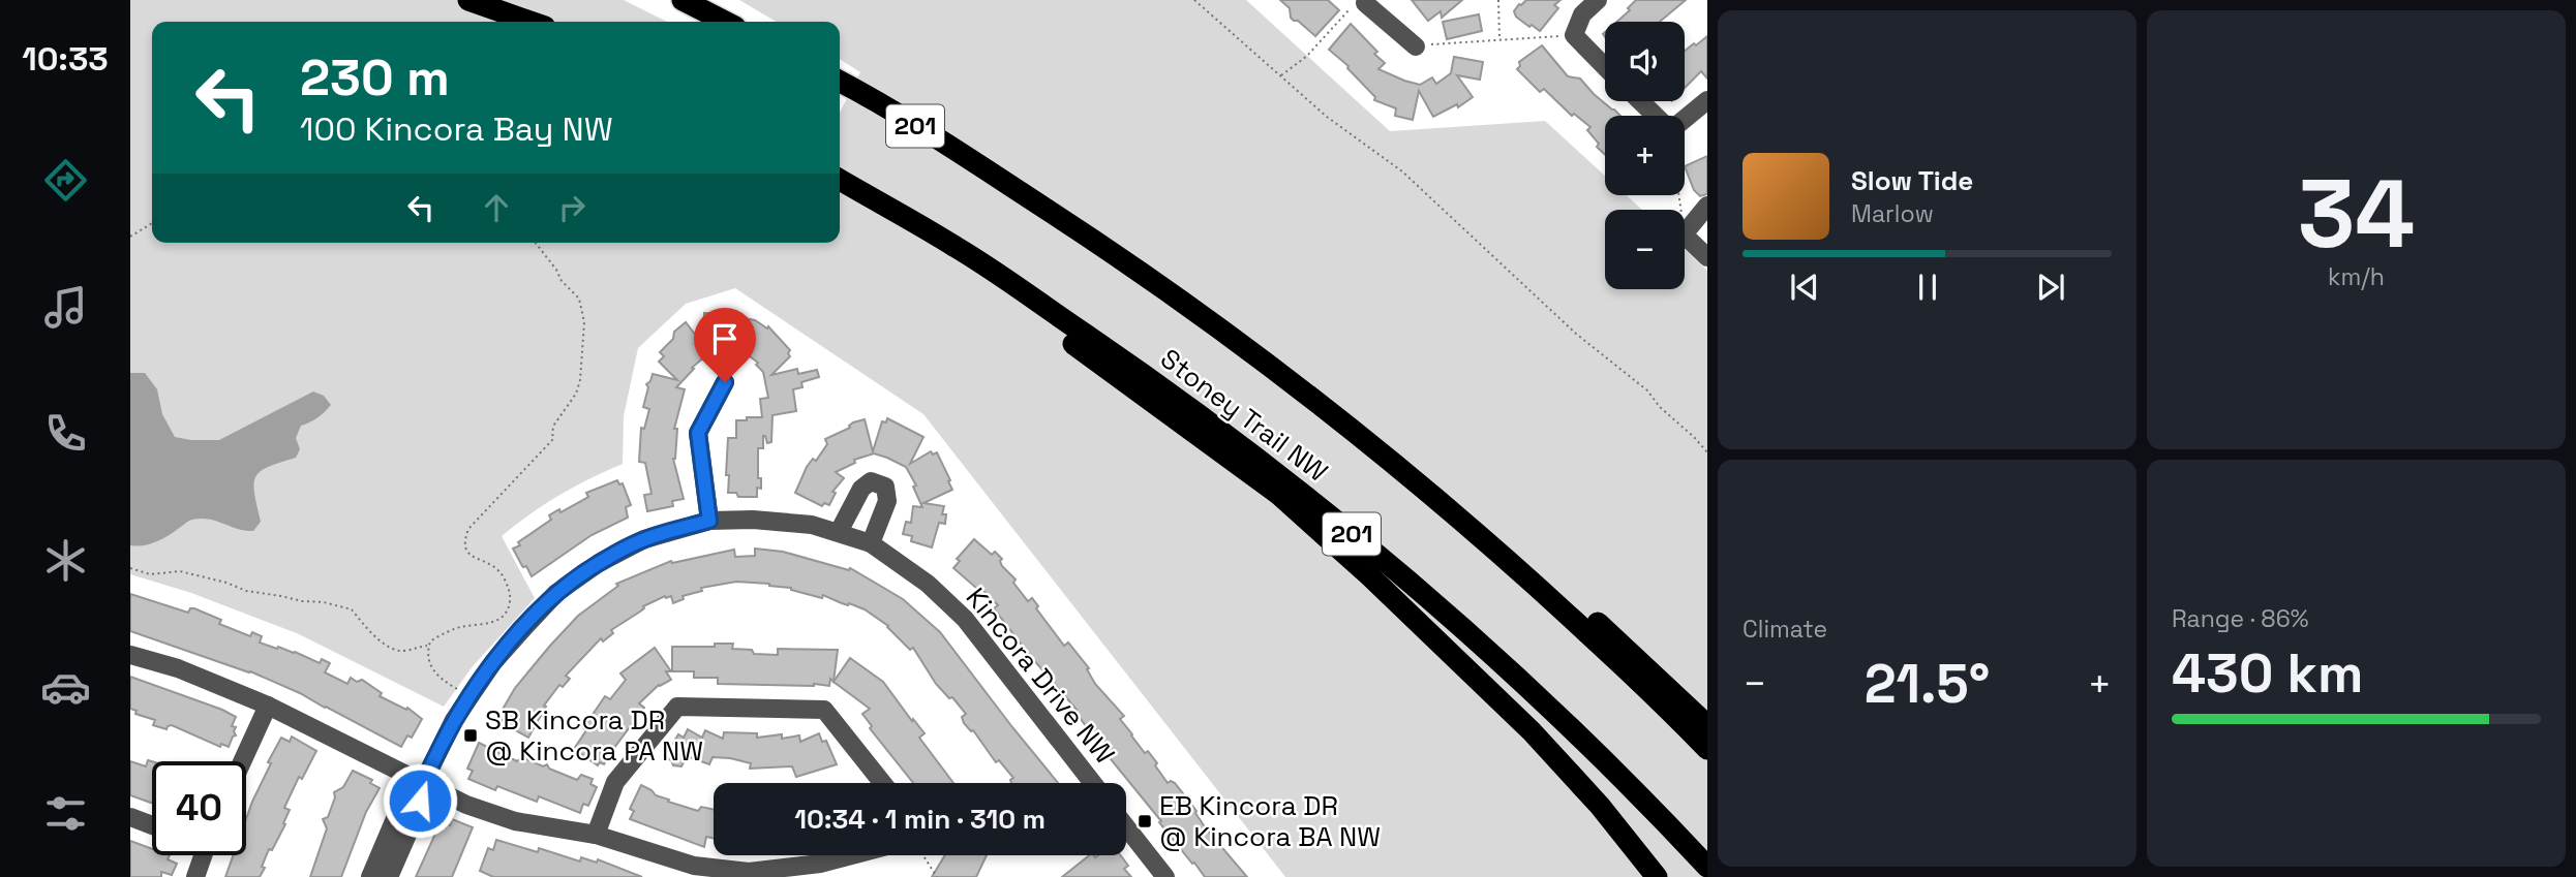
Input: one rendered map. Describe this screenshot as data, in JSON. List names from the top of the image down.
{
  "streets": {
    "highway": ["201", "Stoney Trail NW"],
    "street": ["Kincora Drive NW"]
  },
  "places": {
    "transit": ["SB Kincora DR @ Kincora PA NW", "EB Kincora DR @ Kincora BA NW"]
  },
  "page": {
    "tabs": "10:33",
    "tile": [
      ["34", "km/h"],
      "Climate",
      ["Range · 86%", "430 km"]
    ],
    "map_buttons": ["+", "−"],
    "turn": ["230 m", "100 Kincora Bay NW"],
    "song": ["Slow Tide", "Marlow"],
    "heat": ["−", "21.5°", "+"],
    "limit": "40",
    "trip": "10:34 · 1 min · 310 m"
  }
}
